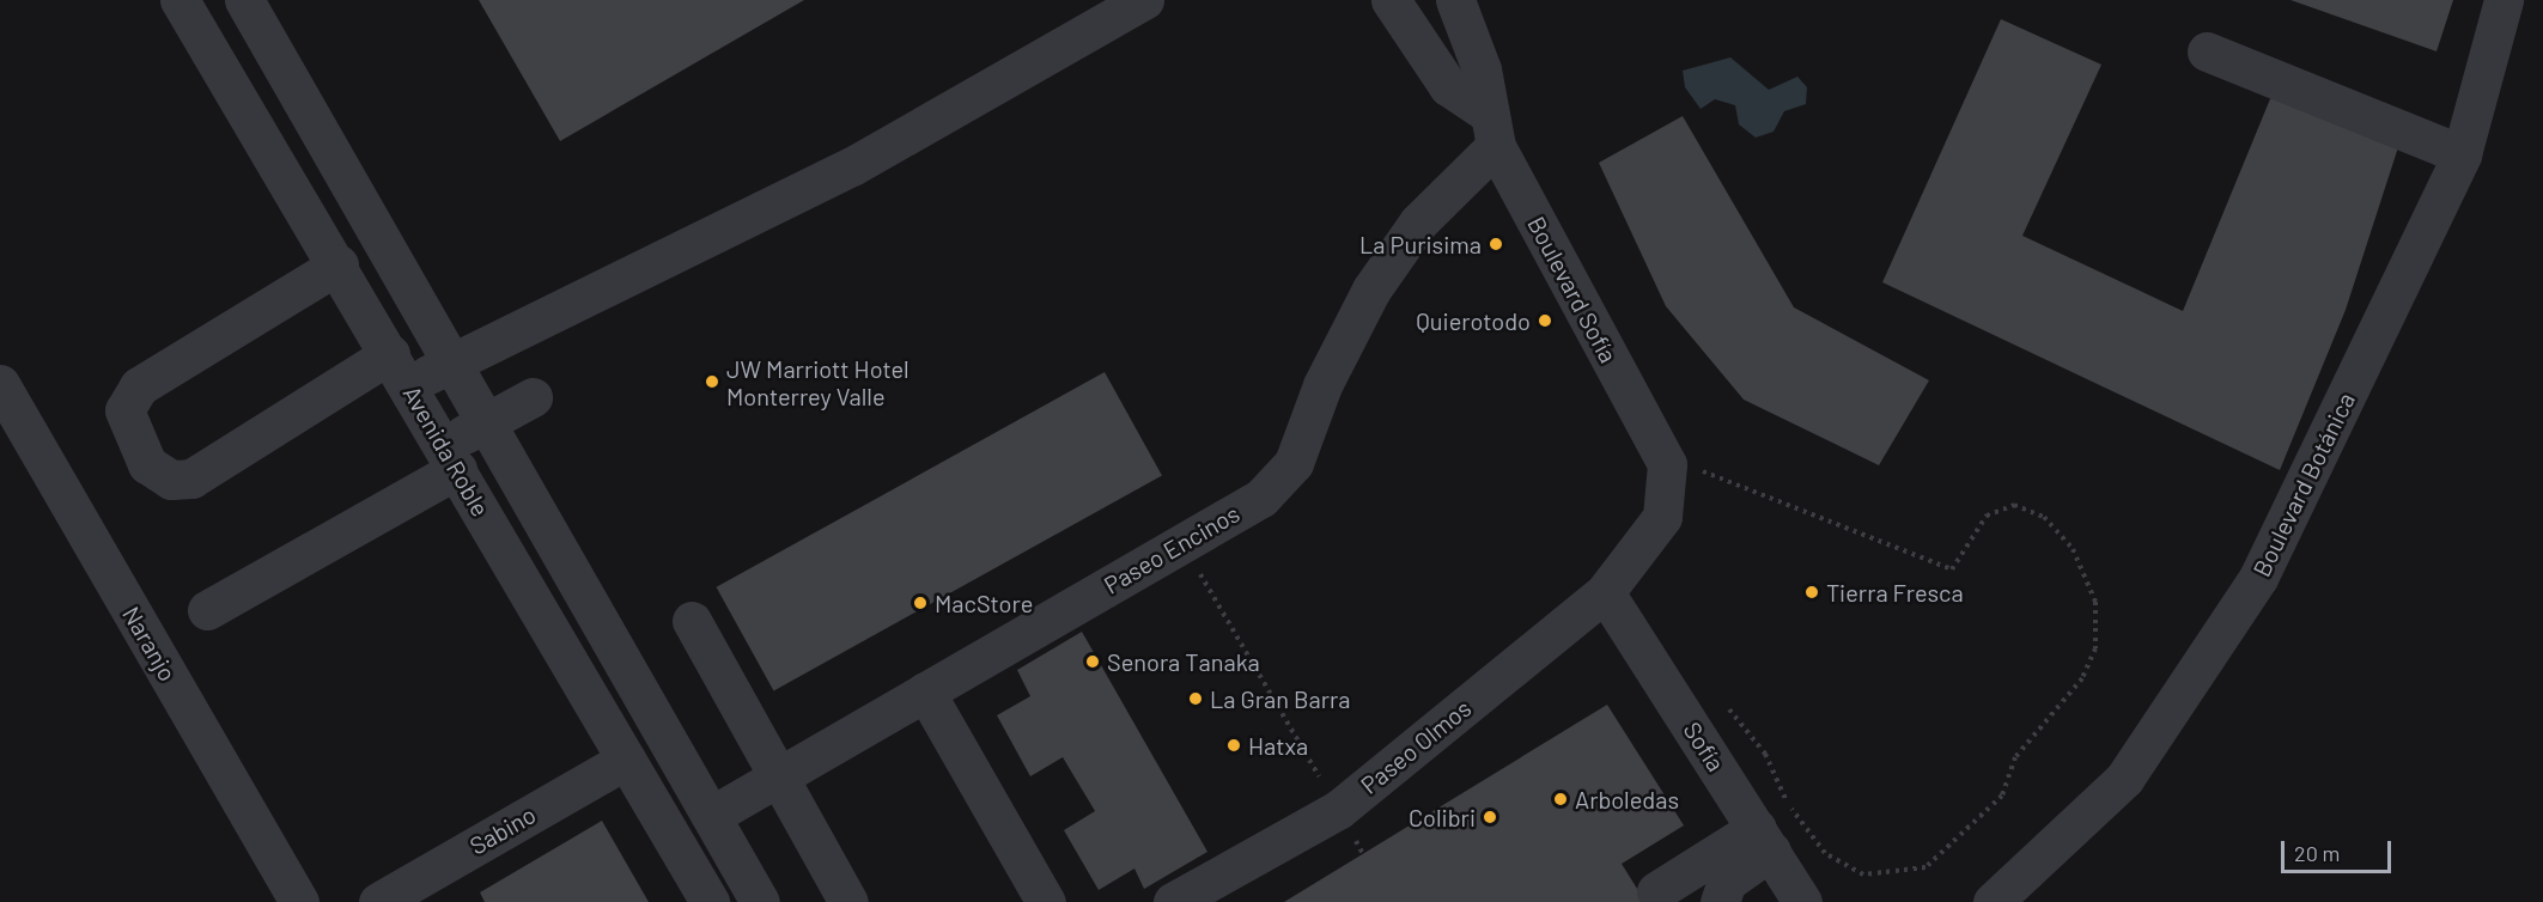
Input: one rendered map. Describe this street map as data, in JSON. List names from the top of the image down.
{
  "streets": {
    "street": [
      "Boulevard Sofía",
      "Avenida Roble",
      "Boulevard Botánica",
      "Paseo Encinos",
      "Naranjo",
      "Paseo Olmos",
      "Sofía",
      "Sabino"
    ]
  },
  "crossings": [
    ["Boulevard Sofía", "Paseo Encinos"],
    ["Boulevard Sofía", "Paseo Olmos"],
    ["Avenida Roble", "Paseo Encinos"],
    ["Avenida Roble", "Sabino"],
    ["Paseo Olmos", "Sofía"]
  ],
  "places": [
    "La Purisima",
    "Quierotodo",
    "JW Marriott Hotel Monterrey Valle",
    "Tierra Fresca",
    "MacStore",
    "Senora Tanaka",
    "La Gran Barra",
    "Hatxa",
    "Arboledas",
    "Colibri"
  ],
  "scale_bar": "20 m"
}
